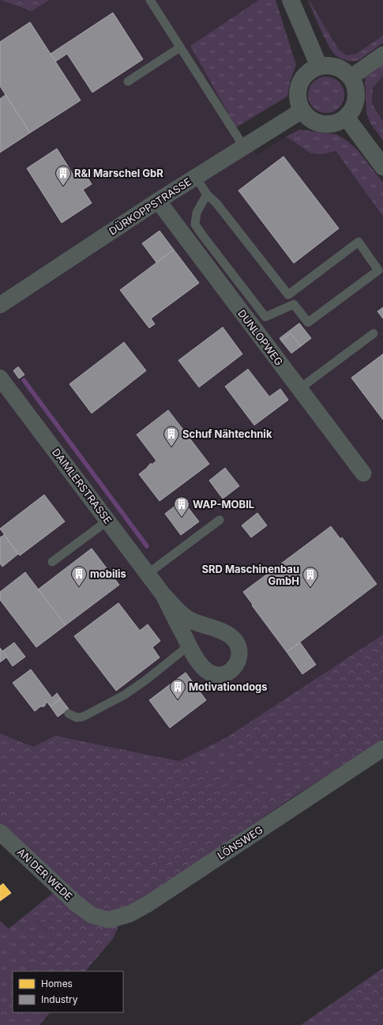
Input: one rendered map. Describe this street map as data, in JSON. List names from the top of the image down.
{
  "streets": {
    "street": [
      "DÜRKOPPSTRASSE",
      "DUNLOPWEG",
      "DAIMLERSTRASSE",
      "LÖNSWEG",
      "AN DER WEDE"
    ]
  },
  "crossings": [
    ["DÜRKOPPSTRASSE", "DUNLOPWEG"],
    ["LÖNSWEG", "AN DER WEDE"]
  ],
  "places": {
    "building": [
      "R&I Marschel GbR",
      "Schuf Nähtechnik",
      "WAP-MOBIL",
      "mobilis",
      "SRD Maschinenbau GmbH",
      "Motivationdogs"
    ]
  },
  "legend": ["Homes", "Industry"]
}
